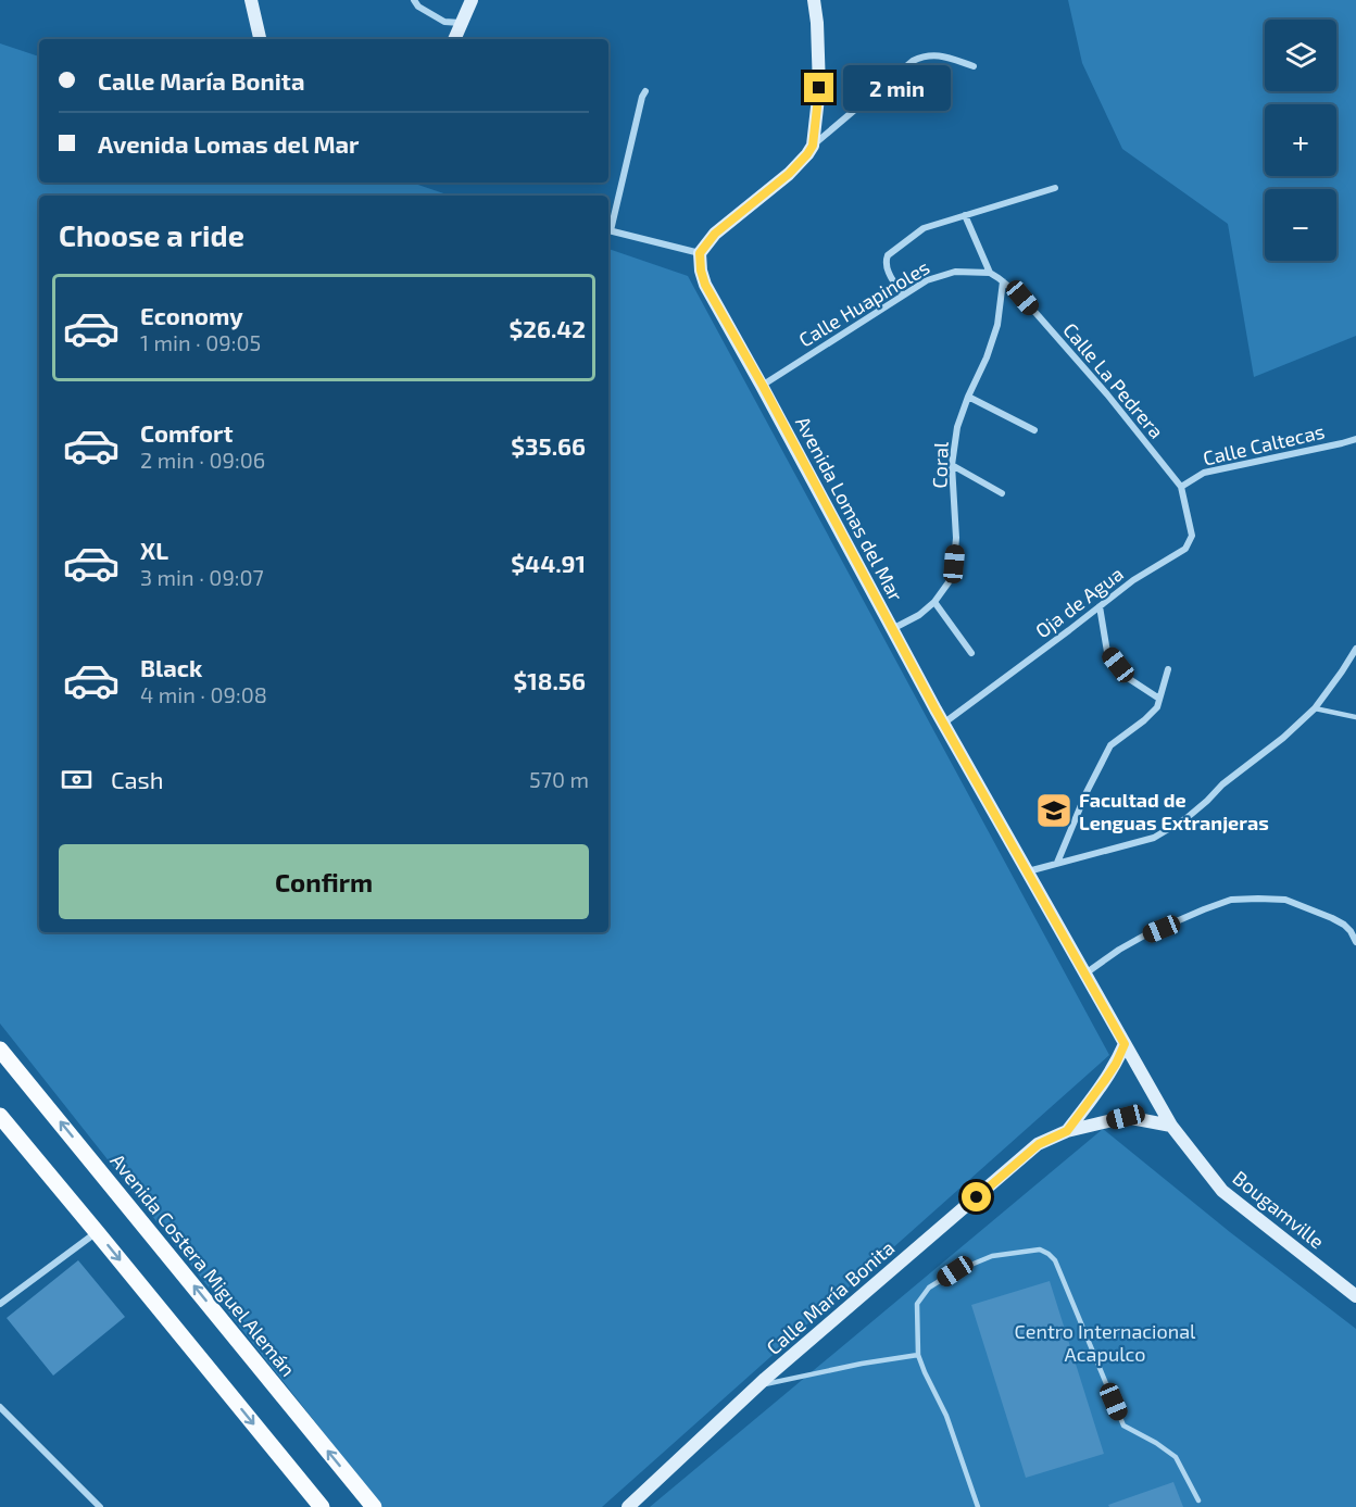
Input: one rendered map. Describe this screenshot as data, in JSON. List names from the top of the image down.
{
  "streets": {
    "main road": [
      "Avenida Lomas del Mar",
      "Bougamville",
      "Avenida Costera Miguel Alemán",
      "Calle María Bonita"
    ],
    "street": [
      "Calle Huapinoles",
      "Calle La Pedrera",
      "Calle Caltecas",
      "Coral",
      "Oja de Agua"
    ]
  },
  "crossings": [
    ["Calle Huapinoles", "Calle La Pedrera"],
    ["Calle Huapinoles", "Avenida Lomas del Mar"],
    ["Calle La Pedrera", "Calle Caltecas"],
    ["Calle La Pedrera", "Coral"],
    ["Calle La Pedrera", "Oja de Agua"],
    ["Calle Caltecas", "Oja de Agua"],
    ["Coral", "Avenida Lomas del Mar"],
    ["Avenida Lomas del Mar", "Oja de Agua"],
    ["Avenida Lomas del Mar", "Bougamville"],
    ["Avenida Lomas del Mar", "Calle María Bonita"],
    ["Bougamville", "Calle María Bonita"]
  ],
  "parks": ["Centro Internacional Acapulco"],
  "places": {
    "school or university": ["Facultad de Lenguas Extranjeras"]
  },
  "page": {
    "map_buttons": ["+", "−"],
    "banner": ["Calle María Bonita", "Avenida Lomas del Mar"],
    "bubble": "2 min",
    "heading": "Choose a ride",
    "list": [
      {
        "name": "Economy",
        "note": "1 min · 09:05",
        "value": "$26.42"
      },
      {
        "name": "Comfort",
        "note": "2 min · 09:06",
        "value": "$35.66"
      },
      {
        "name": "XL",
        "note": "3 min · 09:07",
        "value": "$44.91"
      },
      {
        "name": "Black",
        "note": "4 min · 09:08",
        "value": "$18.56"
      }
    ],
    "pay": ["Cash", "570 m"],
    "buttons": "Confirm"
  }
}
